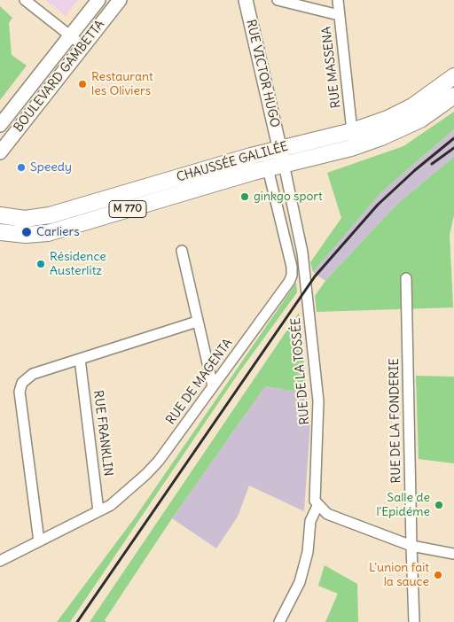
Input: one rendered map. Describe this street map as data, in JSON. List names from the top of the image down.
{
  "streets": {
    "main road": [
      "RUE VICTOR HUGO",
      "BOULEVARD GAMBETTA",
      "CHAUSSÉE GALILÉE",
      "M 770"
    ],
    "street": [
      "RUE MASSENA",
      "RUE DE LA TOSSÉE",
      "RUE DE MAGENTA",
      "RUE DE LA FONDERIE",
      "RUE FRANKLIN"
    ]
  },
  "crossings": [
    ["RUE MASSENA", "CHAUSSÉE GALILÉE"],
    ["RUE VICTOR HUGO", "CHAUSSÉE GALILÉE"],
    ["RUE VICTOR HUGO", "RUE DE LA TOSSÉE"],
    ["CHAUSSÉE GALILÉE", "RUE DE LA TOSSÉE"],
    ["CHAUSSÉE GALILÉE", "RUE DE MAGENTA"],
    ["RUE DE MAGENTA", "RUE FRANKLIN"]
  ],
  "places": [
    "Restaurant les Oliviers",
    "Speedy",
    "ginkgo sport",
    "Carliers",
    "Résidence Austerlitz",
    "Salle de l'Epidéme",
    "L'union fait la sauce"
  ]
}
